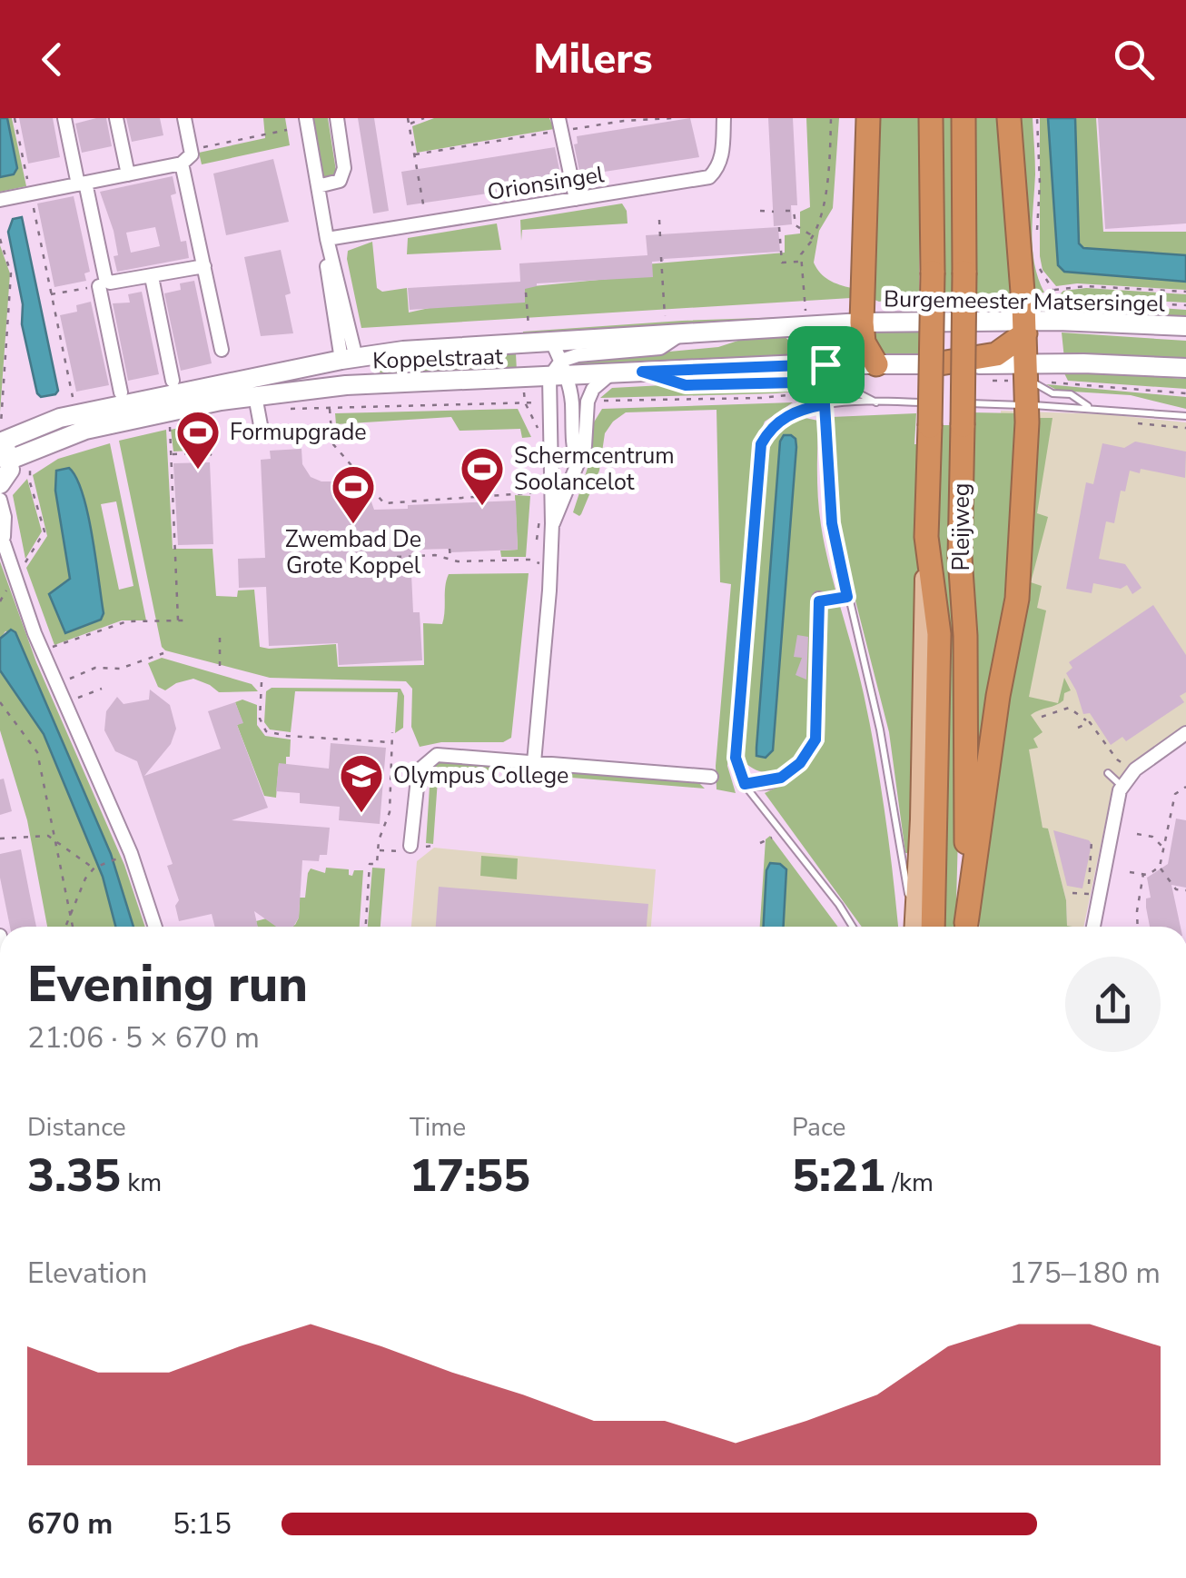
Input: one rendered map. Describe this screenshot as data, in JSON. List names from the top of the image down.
{
  "streets": {
    "highway": ["Pleijweg"],
    "street": ["Orionsingel", "Burgemeester Matsersingel", "Koppelstraat"]
  },
  "crossings": [
    ["Burgemeester Matsersingel", "Koppelstraat"],
    ["Koppelstraat", "Pleijweg"]
  ],
  "places": {
    "sports": ["Formupgrade", "Schermcentrum Soolancelot", "Zwembad De Grote Koppel"],
    "school or university": ["Olympus College"]
  },
  "page": {
    "header": "Milers",
    "heading": ["Evening run", "21:06 · 5 × 670 m"],
    "stats": [
      ["Distance", "3.35 km"],
      ["Time", "17:55"],
      ["Pace", "5:21 /km"]
    ],
    "chart": ["Elevation", "175–180 m"],
    "list": [
      {
        "name": "670 m",
        "note": "5:15"
      }
    ]
  }
}
